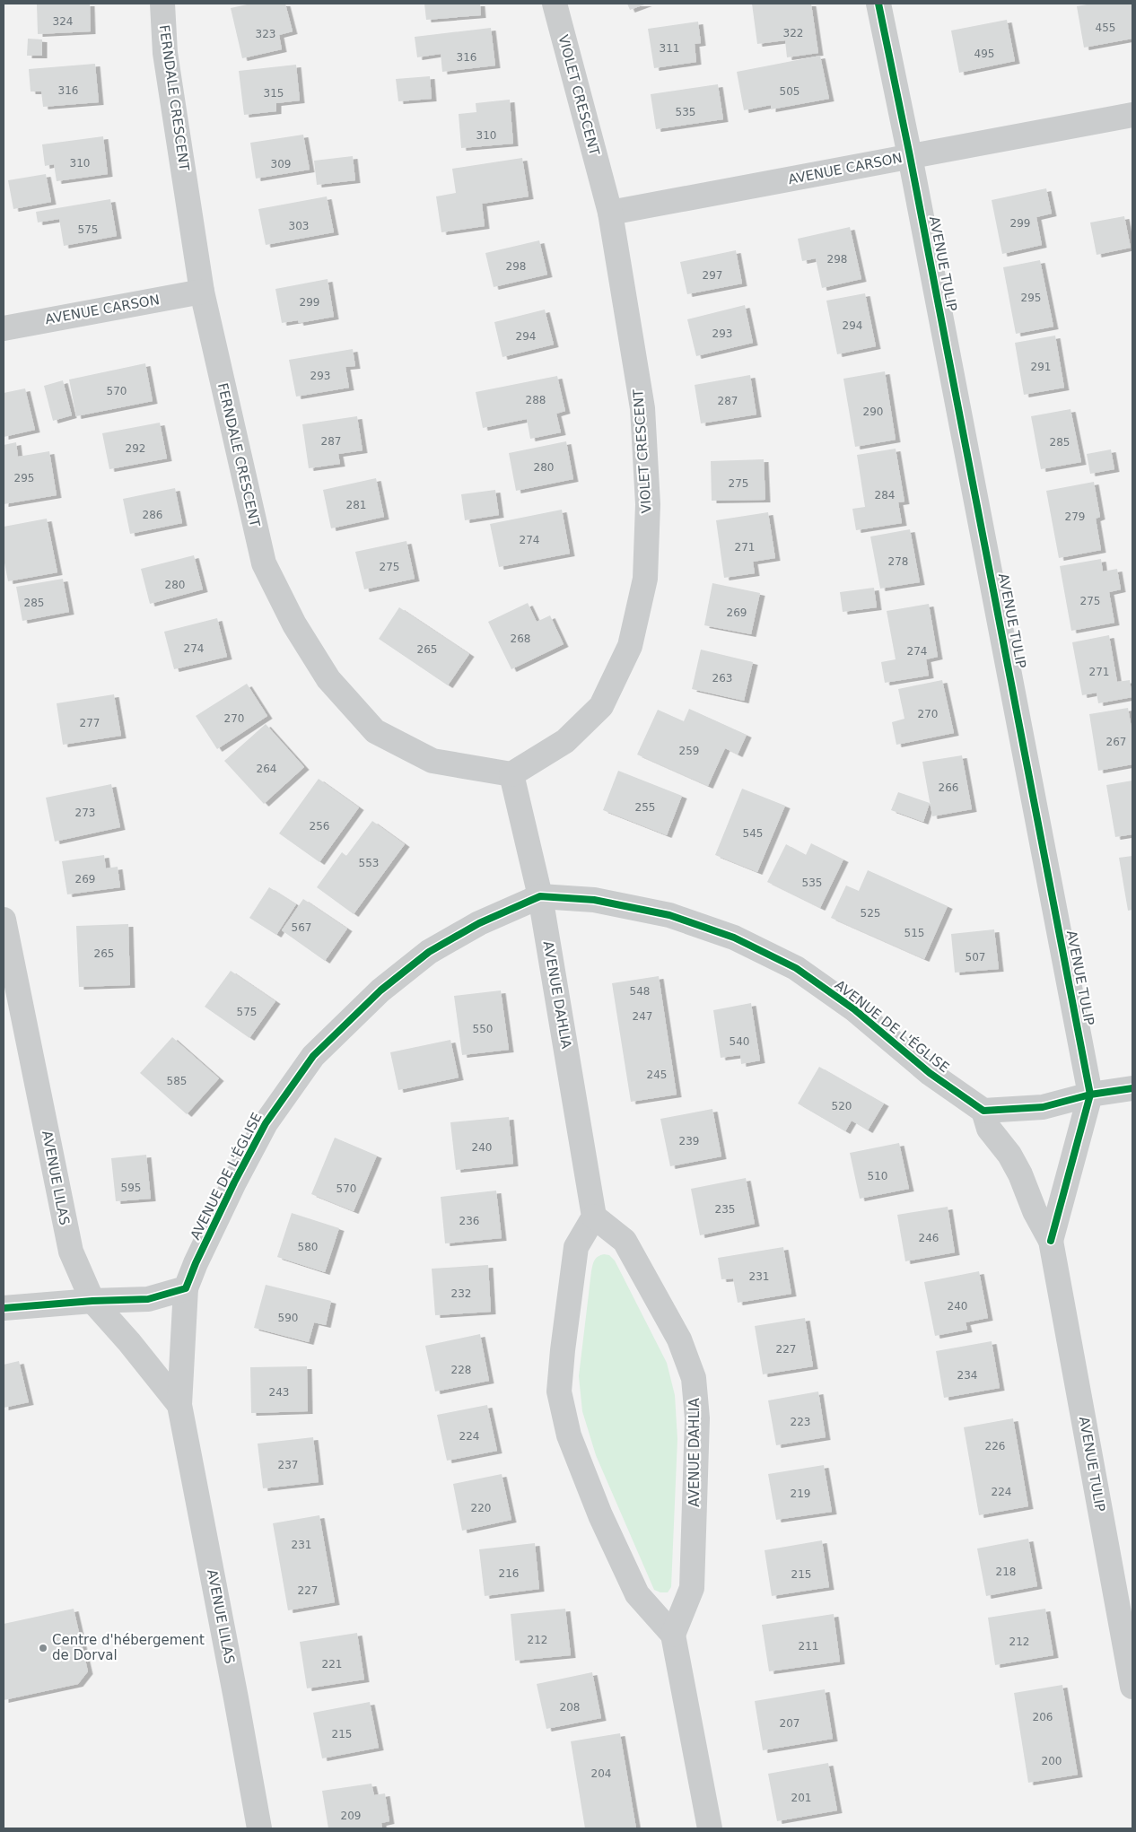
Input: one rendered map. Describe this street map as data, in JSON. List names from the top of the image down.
{
  "streets": {
    "street": [
      "VIOLET CRESCENT",
      "FERNDALE CRESCENT",
      "AVENUE CARSON",
      "AVENUE TULIP",
      "AVENUE DAHLIA",
      "AVENUE DE L'ÉGLISE",
      "AVENUE LILAS"
    ]
  },
  "crossings": [
    ["VIOLET CRESCENT", "FERNDALE CRESCENT"],
    ["VIOLET CRESCENT", "AVENUE CARSON"],
    ["VIOLET CRESCENT", "AVENUE DAHLIA"],
    ["FERNDALE CRESCENT", "AVENUE CARSON"],
    ["FERNDALE CRESCENT", "AVENUE DAHLIA"],
    ["AVENUE CARSON", "AVENUE TULIP"],
    ["AVENUE TULIP", "AVENUE DE L'ÉGLISE"],
    ["AVENUE DAHLIA", "AVENUE DE L'ÉGLISE"],
    ["AVENUE DE L'ÉGLISE", "AVENUE LILAS"]
  ],
  "places": ["Centre d'hébergement de Dorval"],
  "house_numbers": [
    "324",
    "455",
    "322",
    "323",
    "311",
    "495",
    "316",
    "316",
    "505",
    "315",
    "535",
    "310",
    "310",
    "309",
    "299",
    "303",
    "575",
    "298",
    "298",
    "297",
    "295",
    "299",
    "294",
    "293",
    "294",
    "291",
    "293",
    "570",
    "288",
    "287",
    "290",
    "287",
    "285",
    "292",
    "280",
    "295",
    "275",
    "284",
    "281",
    "286",
    "279",
    "274",
    "271",
    "278",
    "275",
    "280",
    "275",
    "285",
    "269",
    "268",
    "274",
    "265",
    "274",
    "271",
    "263",
    "270",
    "270",
    "277",
    "267",
    "259",
    "264",
    "266",
    "255",
    "273",
    "256",
    "545",
    "553",
    "269",
    "535",
    "525",
    "567",
    "515",
    "265",
    "507",
    "548",
    "575",
    "247",
    "550",
    "540",
    "245",
    "585",
    "520",
    "239",
    "240",
    "510",
    "595",
    "570",
    "235",
    "236",
    "246",
    "580",
    "231",
    "232",
    "240",
    "590",
    "227",
    "228",
    "234",
    "243",
    "223",
    "224",
    "226",
    "237",
    "224",
    "219",
    "220",
    "231",
    "218",
    "216",
    "215",
    "227",
    "212",
    "212",
    "211",
    "221",
    "208",
    "206",
    "207",
    "215",
    "200",
    "204",
    "201",
    "209"
  ]
}
